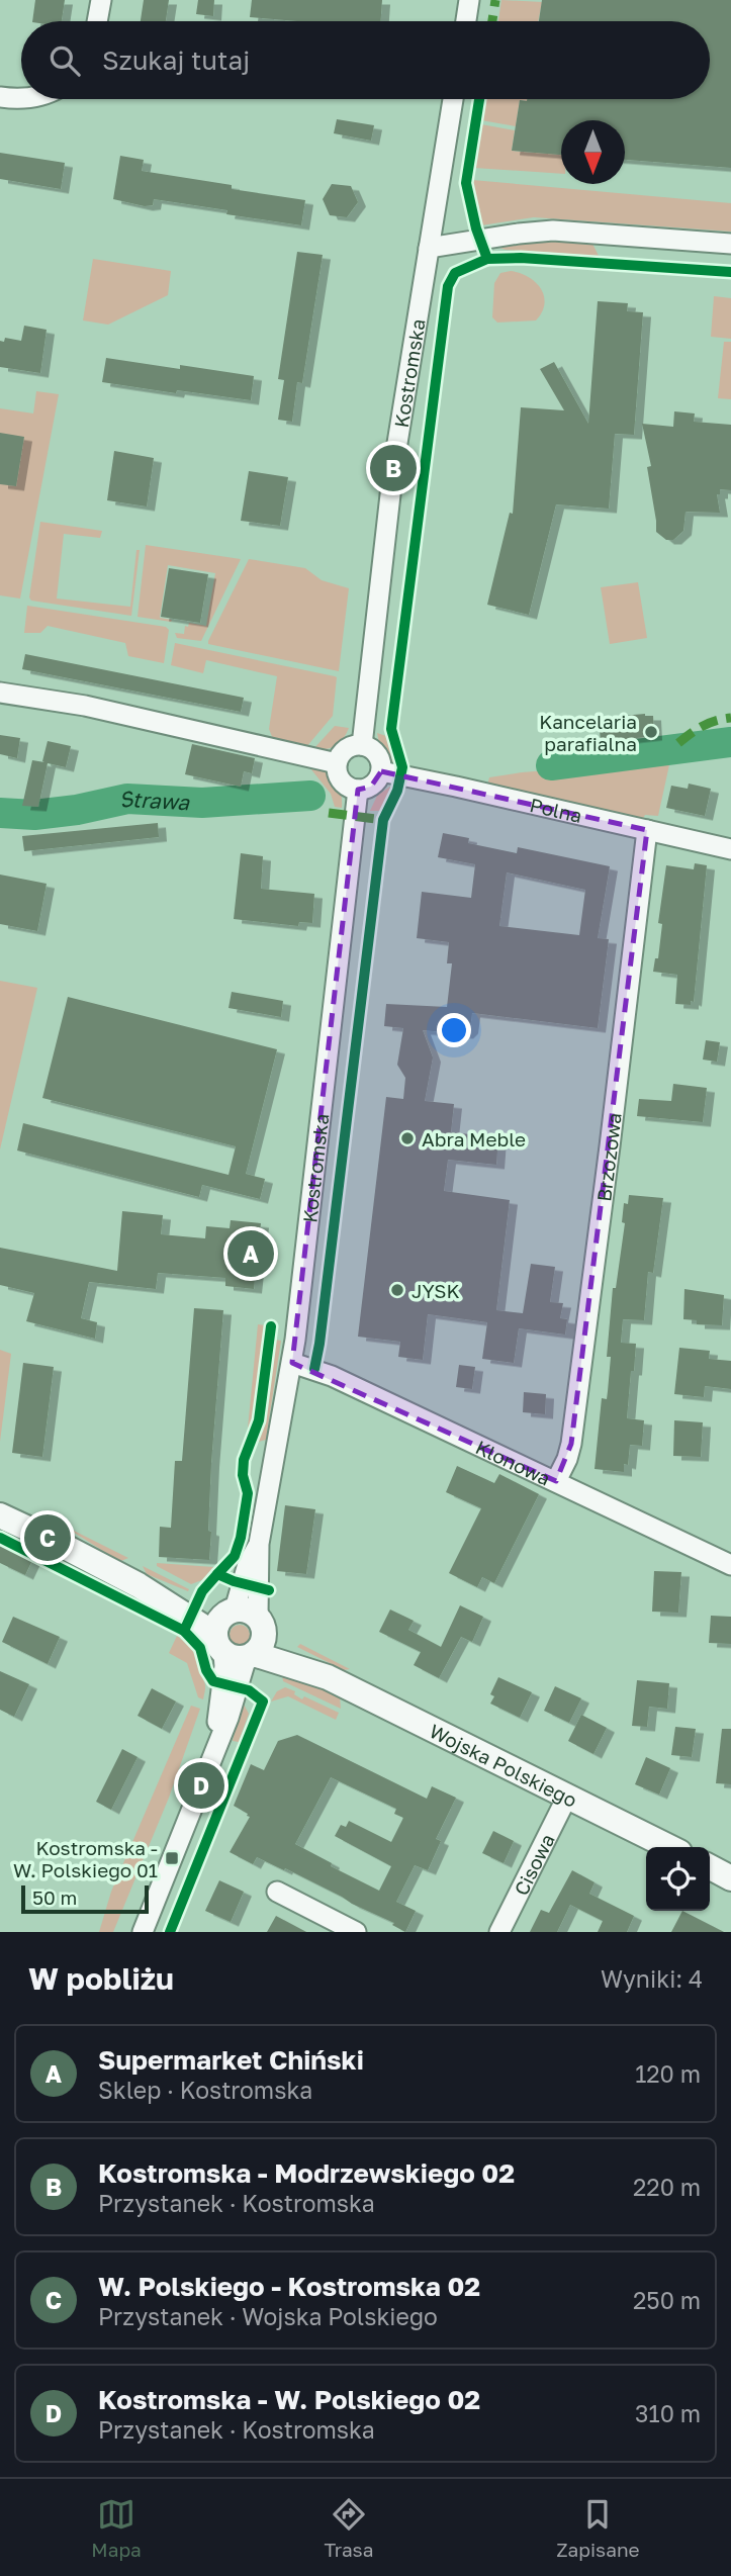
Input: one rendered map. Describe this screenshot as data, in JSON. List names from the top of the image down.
{
  "streets": {
    "main road": ["Wojska Polskiego"],
    "street": [
      "Kostromska",
      "Polna",
      "Brzozowa",
      "Klonowa",
      "Cisowa"
    ]
  },
  "crossings": [
    ["Kostromska", "Polna"],
    ["Kostromska", "Klonowa"],
    ["Kostromska", "Wojska Polskiego"],
    ["Polna", "Brzozowa"],
    ["Brzozowa", "Klonowa"],
    ["Wojska Polskiego", "Cisowa"]
  ],
  "water": ["Strawa"],
  "places": {
    "other": ["Kancelaria parafialna", "Abra Meble", "JYSK"],
    "transit": ["Kostromska - W. Polskiego 01"]
  },
  "scale_bar": "50 m",
  "north": "bottom",
  "page": {
    "search": "Szukaj tutaj",
    "pins": [
      "B",
      "A",
      "C",
      "D"
    ],
    "scale": "50 m",
    "heading": ["W pobliżu", "Wyniki: 4"],
    "list": [
      {
        "mark": "A",
        "name": "Supermarket Chiński",
        "note": "Sklep · Kostromska",
        "value": "120 m"
      },
      {
        "mark": "B",
        "name": "Kostromska - Modrzewskiego 02",
        "note": "Przystanek · Kostromska",
        "value": "220 m"
      },
      {
        "mark": "C",
        "name": "W. Polskiego - Kostromska 02",
        "note": "Przystanek · Wojska Polskiego",
        "value": "250 m"
      },
      {
        "mark": "D",
        "name": "Kostromska - W. Polskiego 02",
        "note": "Przystanek · Kostromska",
        "value": "310 m"
      }
    ],
    "nav": ["Mapa", "Trasa", "Zapisane"]
  }
}
